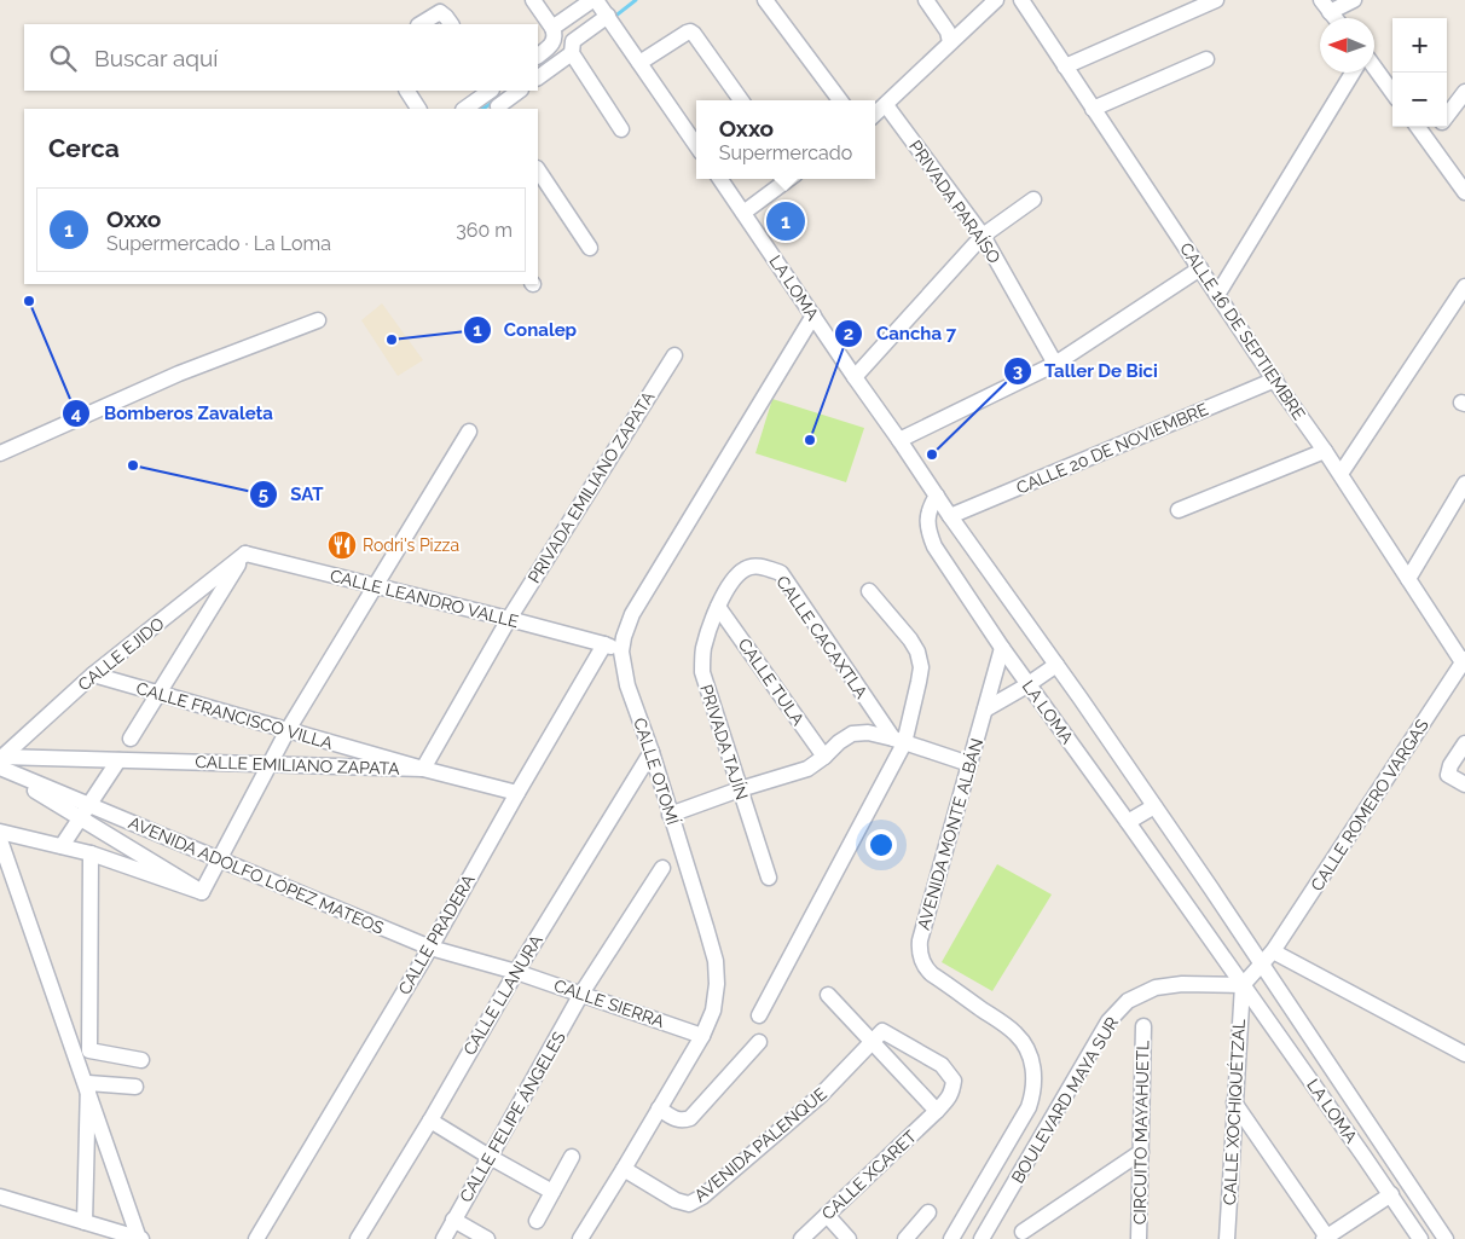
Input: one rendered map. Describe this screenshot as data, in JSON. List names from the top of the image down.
{
  "streets": {
    "street": [
      "PRIVADA PARAÍSO",
      "LA LOMA",
      "CALLE 16 DE SEPTIEMBRE",
      "CALLE 20 DE NOVIEMBRE",
      "PRIVADA EMILIANO ZAPATA",
      "CALLE LEANDRO VALLE",
      "CALLE CACAXTLA",
      "CALLE EJIDO",
      "CALLE TULA",
      "CALLE FRANCISCO VILLA",
      "PRIVADA TAJÍN",
      "CALLE EMILIANO ZAPATA",
      "CALLE OTOMÍ",
      "CALLE ROMERO VARGAS",
      "AVENIDA MONTE ALBÁN",
      "AVENIDA ADOLFO LÓPEZ MATEOS",
      "CALLE PRADERA",
      "CALLE LLANURA",
      "CALLE SIERRA",
      "BOULEVARD MAYA SUR",
      "CALLE XOCHIQUÉTZAL",
      "CALLE FELIPE ÁNGELES",
      "CIRCUITO MAYAHUETL",
      "AVENIDA PALENQUE",
      "CALLE XCARET"
    ]
  },
  "crossings": [
    ["LA LOMA", "CALLE OTOMÍ"],
    ["LA LOMA", "CALLE ROMERO VARGAS"],
    ["LA LOMA", "AVENIDA MONTE ALBÁN"],
    ["LA LOMA", "BOULEVARD MAYA SUR"],
    ["LA LOMA", "CALLE XOCHIQUÉTZAL"],
    ["CALLE 16 DE SEPTIEMBRE", "CALLE 20 DE NOVIEMBRE"],
    ["CALLE 16 DE SEPTIEMBRE", "CALLE ROMERO VARGAS"],
    ["PRIVADA EMILIANO ZAPATA", "CALLE LEANDRO VALLE"],
    ["PRIVADA EMILIANO ZAPATA", "CALLE EMILIANO ZAPATA"],
    ["CALLE LEANDRO VALLE", "CALLE EJIDO"],
    ["CALLE LEANDRO VALLE", "CALLE EMILIANO ZAPATA"],
    ["CALLE LEANDRO VALLE", "CALLE PRADERA"],
    ["CALLE CACAXTLA", "CALLE TULA"],
    ["CALLE CACAXTLA", "PRIVADA TAJÍN"],
    ["CALLE EJIDO", "CALLE FRANCISCO VILLA"],
    ["CALLE EJIDO", "CALLE EMILIANO ZAPATA"],
    ["CALLE EJIDO", "AVENIDA ADOLFO LÓPEZ MATEOS"],
    ["CALLE TULA", "PRIVADA TAJÍN"],
    ["CALLE FRANCISCO VILLA", "CALLE EMILIANO ZAPATA"],
    ["CALLE FRANCISCO VILLA", "CALLE PRADERA"],
    ["CALLE EMILIANO ZAPATA", "AVENIDA ADOLFO LÓPEZ MATEOS"],
    ["CALLE OTOMÍ", "CALLE LLANURA"],
    ["CALLE OTOMÍ", "CALLE SIERRA"],
    ["CALLE OTOMÍ", "AVENIDA PALENQUE"],
    ["CALLE ROMERO VARGAS", "BOULEVARD MAYA SUR"],
    ["CALLE ROMERO VARGAS", "CALLE XOCHIQUÉTZAL"],
    ["AVENIDA ADOLFO LÓPEZ MATEOS", "CALLE PRADERA"],
    ["AVENIDA ADOLFO LÓPEZ MATEOS", "CALLE LLANURA"],
    ["AVENIDA ADOLFO LÓPEZ MATEOS", "CALLE SIERRA"],
    ["CALLE LLANURA", "CALLE SIERRA"],
    ["CALLE SIERRA", "CALLE FELIPE ÁNGELES"],
    ["BOULEVARD MAYA SUR", "CALLE XOCHIQUÉTZAL"],
    ["AVENIDA PALENQUE", "CALLE XCARET"]
  ],
  "places": {
    "other": [
      "Bomberos Zavaleta",
      "Conalep",
      "Cancha 7",
      "Taller De Bici",
      "SAT"
    ],
    "restaurant": ["Rodri's Pizza"]
  },
  "north": "left",
  "page": {
    "map_buttons": ["+", "−"],
    "search": "Buscar aquí",
    "popup": ["Oxxo", "Supermercado"],
    "heading": "Cerca",
    "list": [
      {
        "mark": "1",
        "name": "Oxxo",
        "note": "Supermercado · La Loma",
        "value": "360 m"
      }
    ],
    "pins": "1"
  }
}
